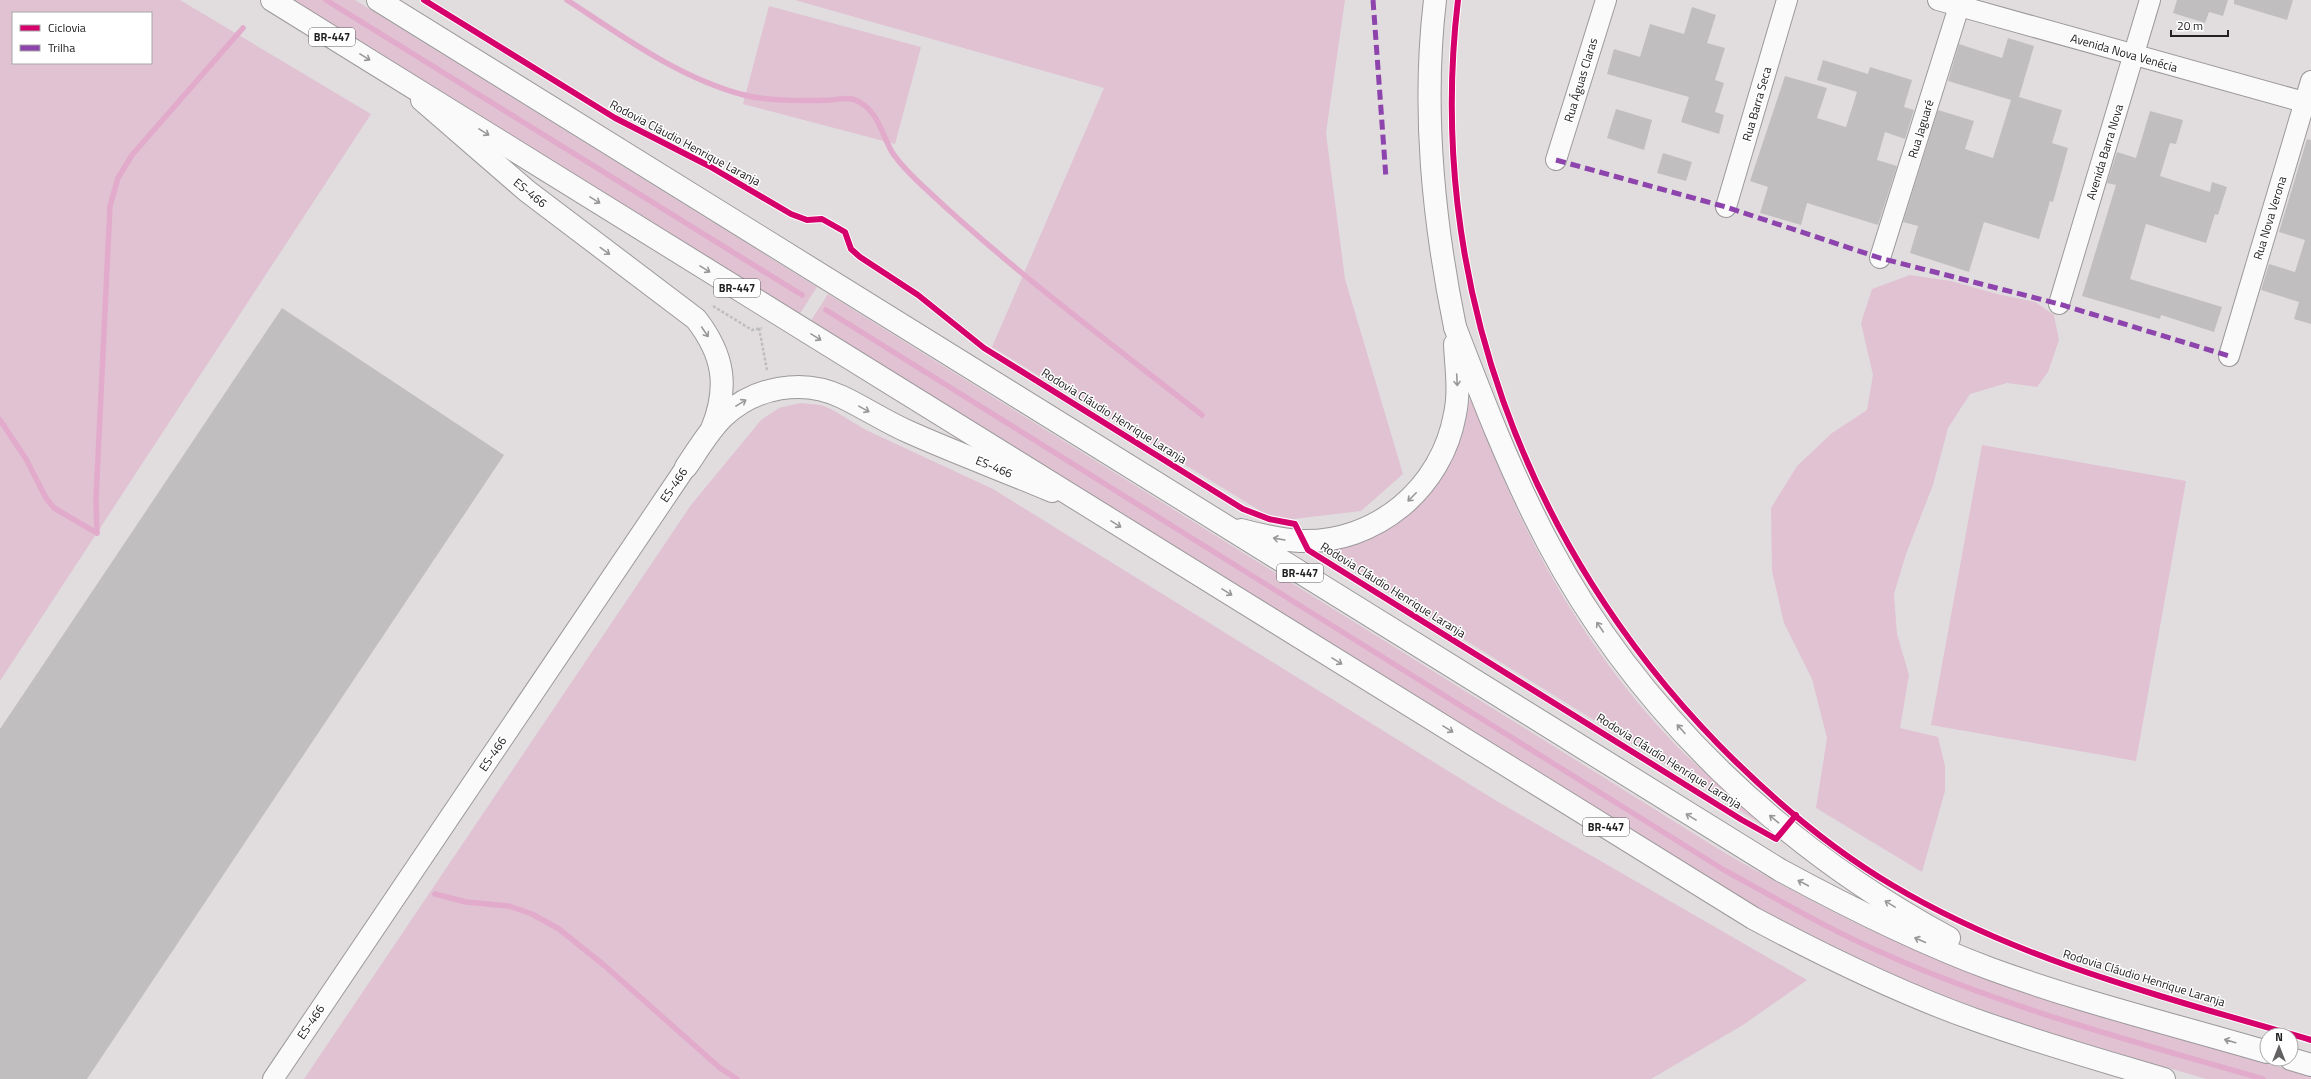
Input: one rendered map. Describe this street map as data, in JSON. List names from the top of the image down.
{
  "streets": {
    "main road": ["BR-447", "ES-466"],
    "street": [
      "Avenida Nova Venécia",
      "Rua Águas Claras",
      "Rua Barra Seca",
      "Rua Jaguaré",
      "Avenida Barra Nova",
      "Rua Nova Verona"
    ],
    "cycle path": ["Rodovia Cláudio Henrique Laranja"]
  },
  "crossings": [
    ["BR-447", "ES-466"],
    ["Avenida Nova Venécia", "Rua Jaguaré"],
    ["Avenida Nova Venécia", "Avenida Barra Nova"],
    ["Avenida Nova Venécia", "Rua Nova Verona"]
  ],
  "legend": ["Ciclovia", "Trilha"],
  "scale_bar": "20 m",
  "north": "top"
}
